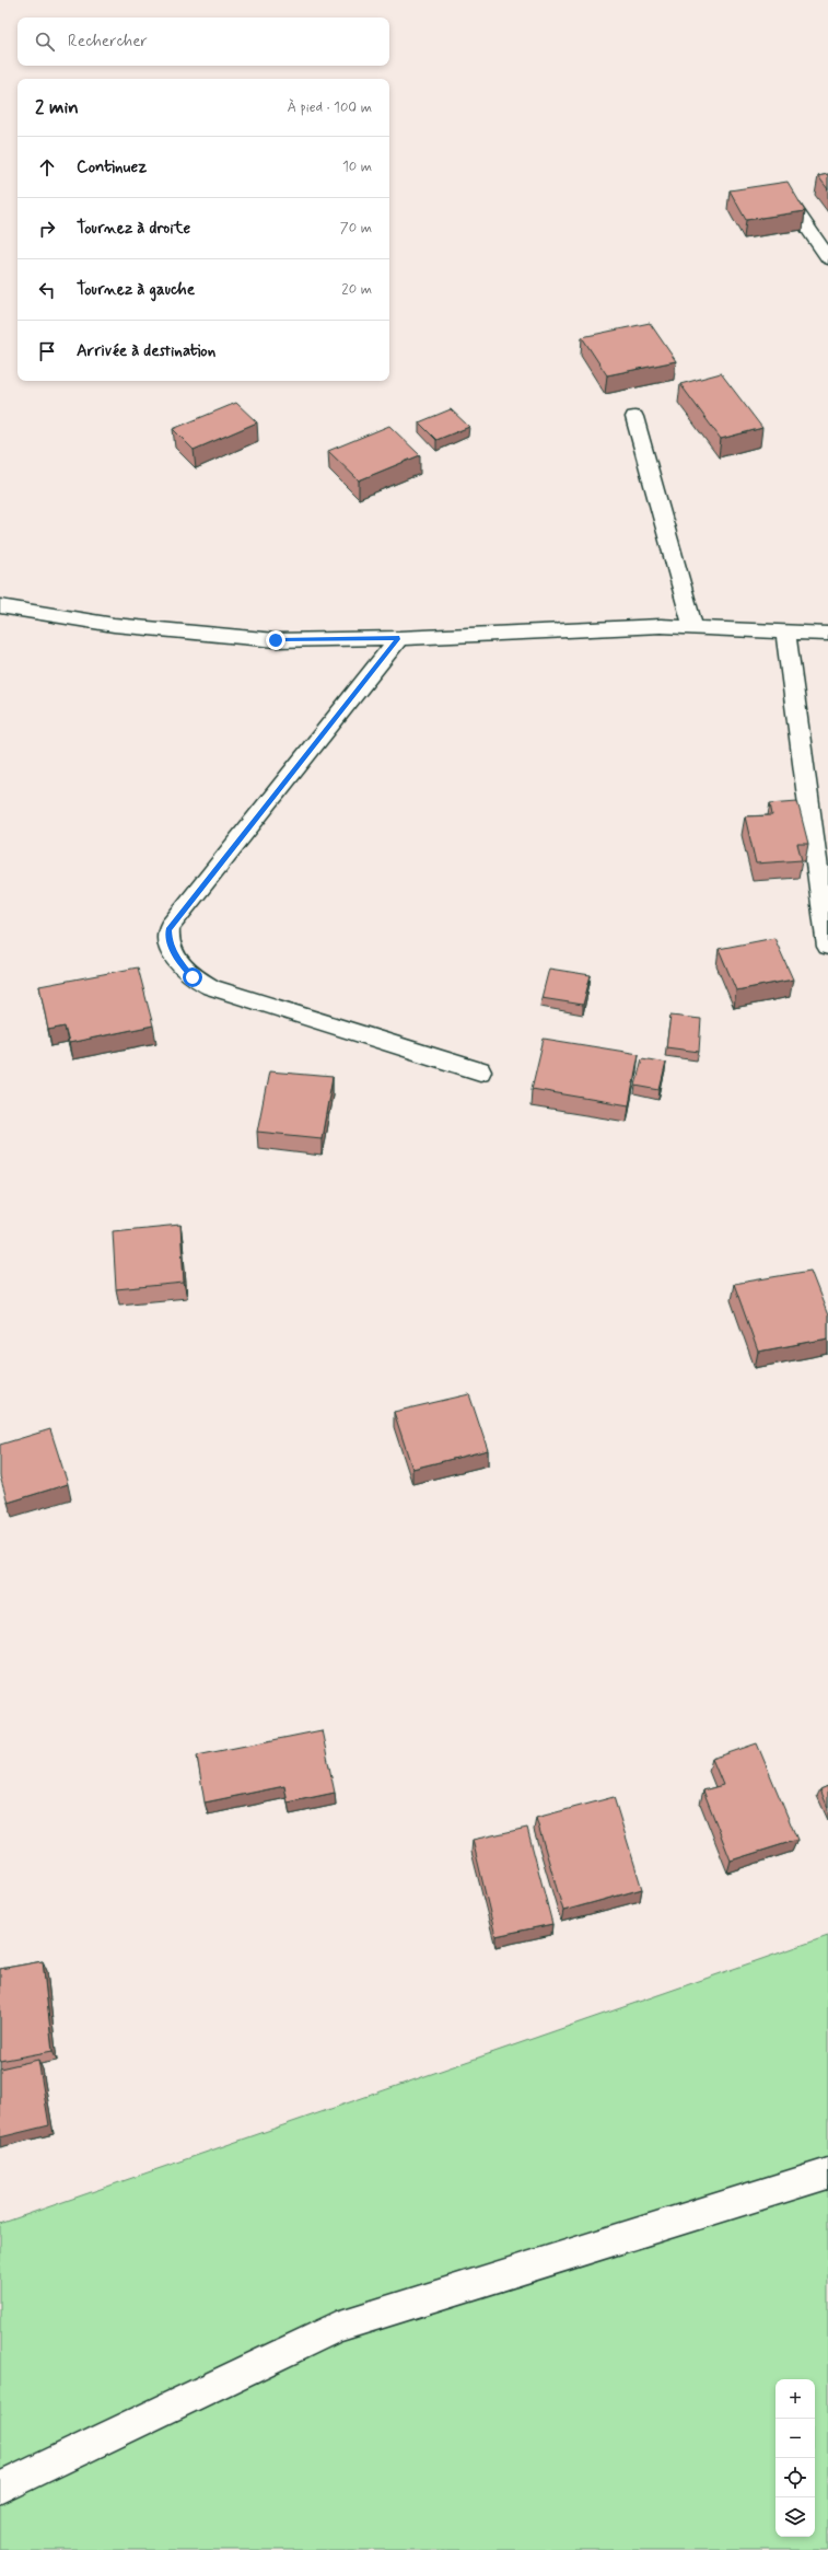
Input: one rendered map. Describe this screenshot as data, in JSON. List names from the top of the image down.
{
  "page": {
    "search": "Rechercher",
    "heading": ["2 min", "À pied · 100 m"],
    "list": [
      ["Continuez", "10 m"],
      ["Tournez à droite", "70 m"],
      ["Tournez à gauche", "20 m"],
      "Arrivée à destination"
    ],
    "map_buttons": ["+", "−"]
  }
}
